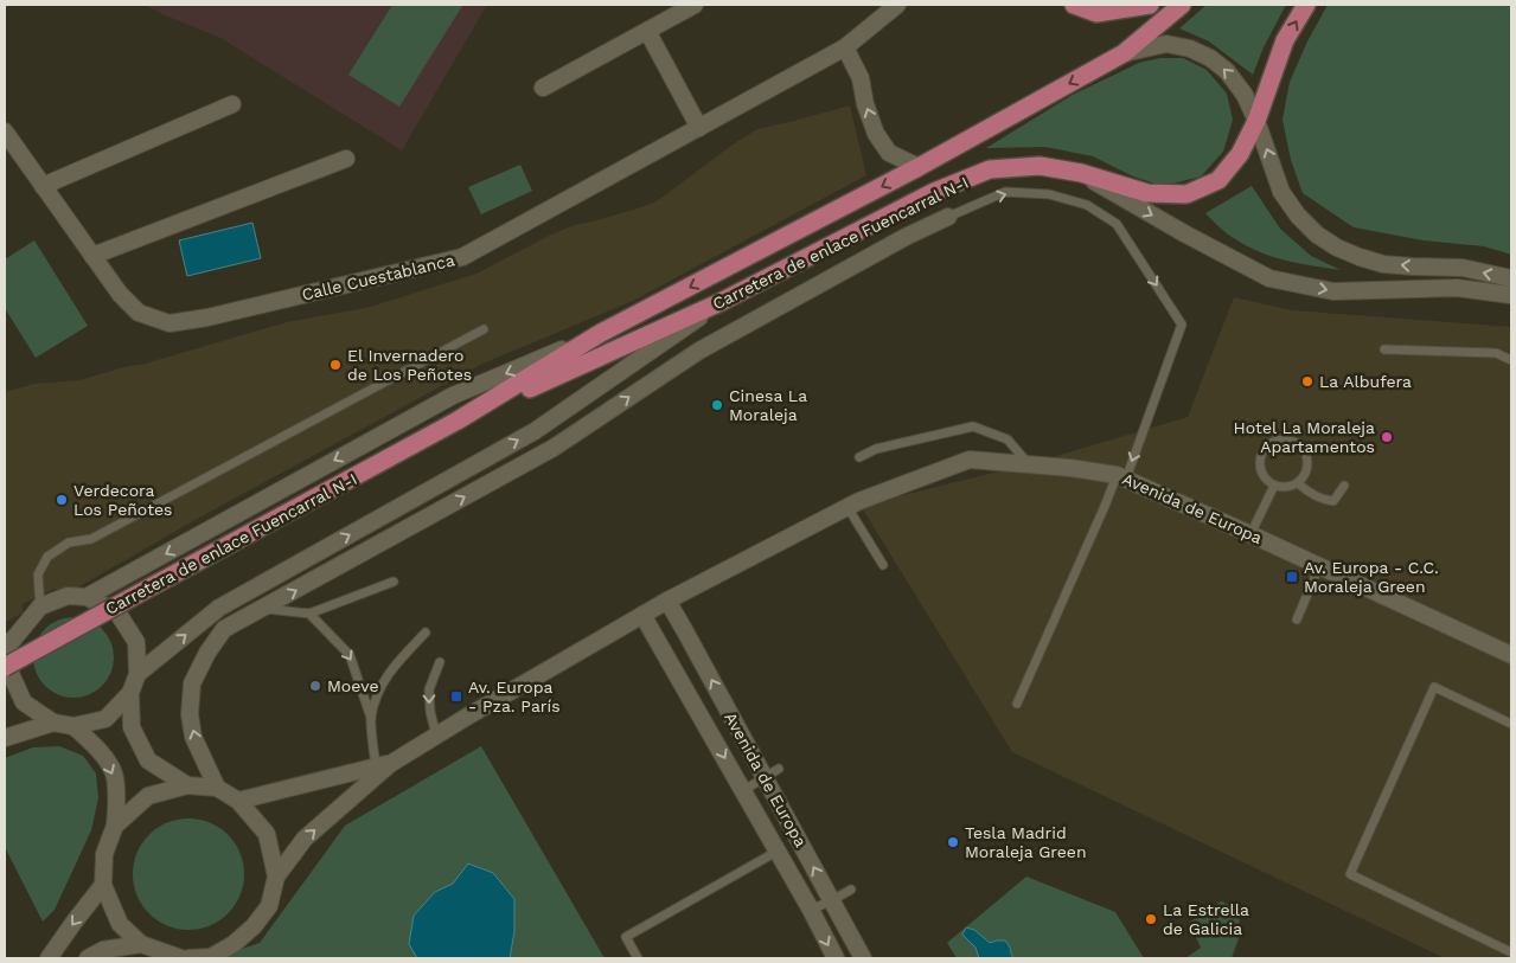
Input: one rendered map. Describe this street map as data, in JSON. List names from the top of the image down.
{
  "streets": {
    "main road": ["Carretera de enlace Fuencarral N-I"],
    "street": ["Calle Cuestablanca", "Avenida de Europa"]
  },
  "places": {
    "other": [
      "El Invernadero de Los Peñotes",
      "La Albufera",
      "Cinesa La Moraleja",
      "Hotel La Moraleja Apartamentos",
      "Verdecora Los Peñotes",
      "Moeve",
      "Tesla Madrid Moraleja Green",
      "La Estrella de Galicia"
    ],
    "transit": ["Av. Europa - C.C. Moraleja Green", "Av. Europa - Pza. París"]
  }
}
